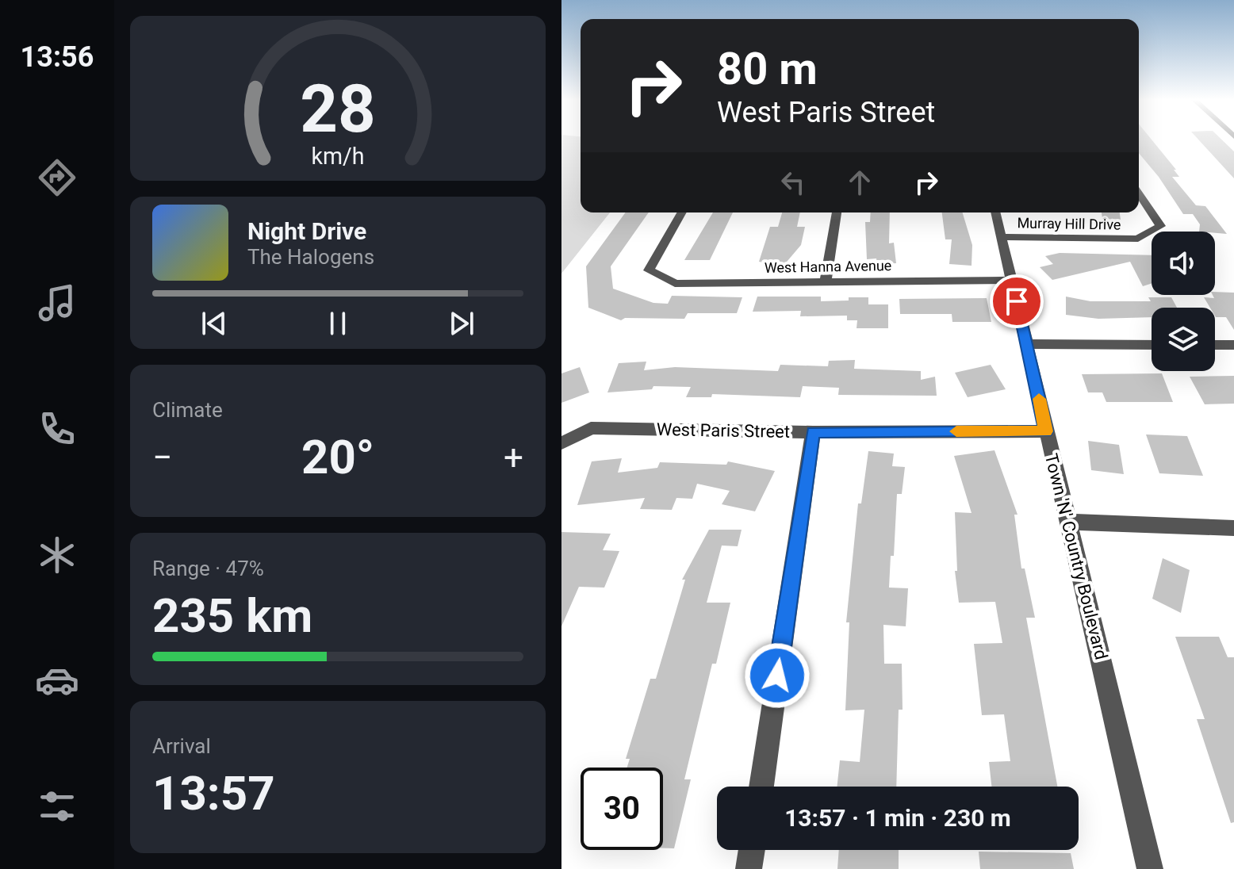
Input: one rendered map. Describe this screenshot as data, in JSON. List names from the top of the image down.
{
  "streets": {
    "street": [
      "Murray Hill Drive",
      "West Hanna Avenue",
      "West Paris Street",
      "Town 'N' Country Boulevard"
    ]
  },
  "crossings": [
    ["Murray Hill Drive", "Town 'N' Country Boulevard"],
    ["West Hanna Avenue", "Town 'N' Country Boulevard"],
    ["West Paris Street", "Town 'N' Country Boulevard"]
  ],
  "page": {
    "tabs": "13:56",
    "turn": ["80 m", "West Paris Street"],
    "song": ["Night Drive", "The Halogens"],
    "tile": [
      "Climate",
      ["Range · 47%", "235 km"],
      ["Arrival", "13:57"]
    ],
    "heat": ["−", "20°", "+"],
    "limit": "30",
    "trip": "13:57 · 1 min · 230 m",
    "gauge": ["28", "km/h"]
  }
}
